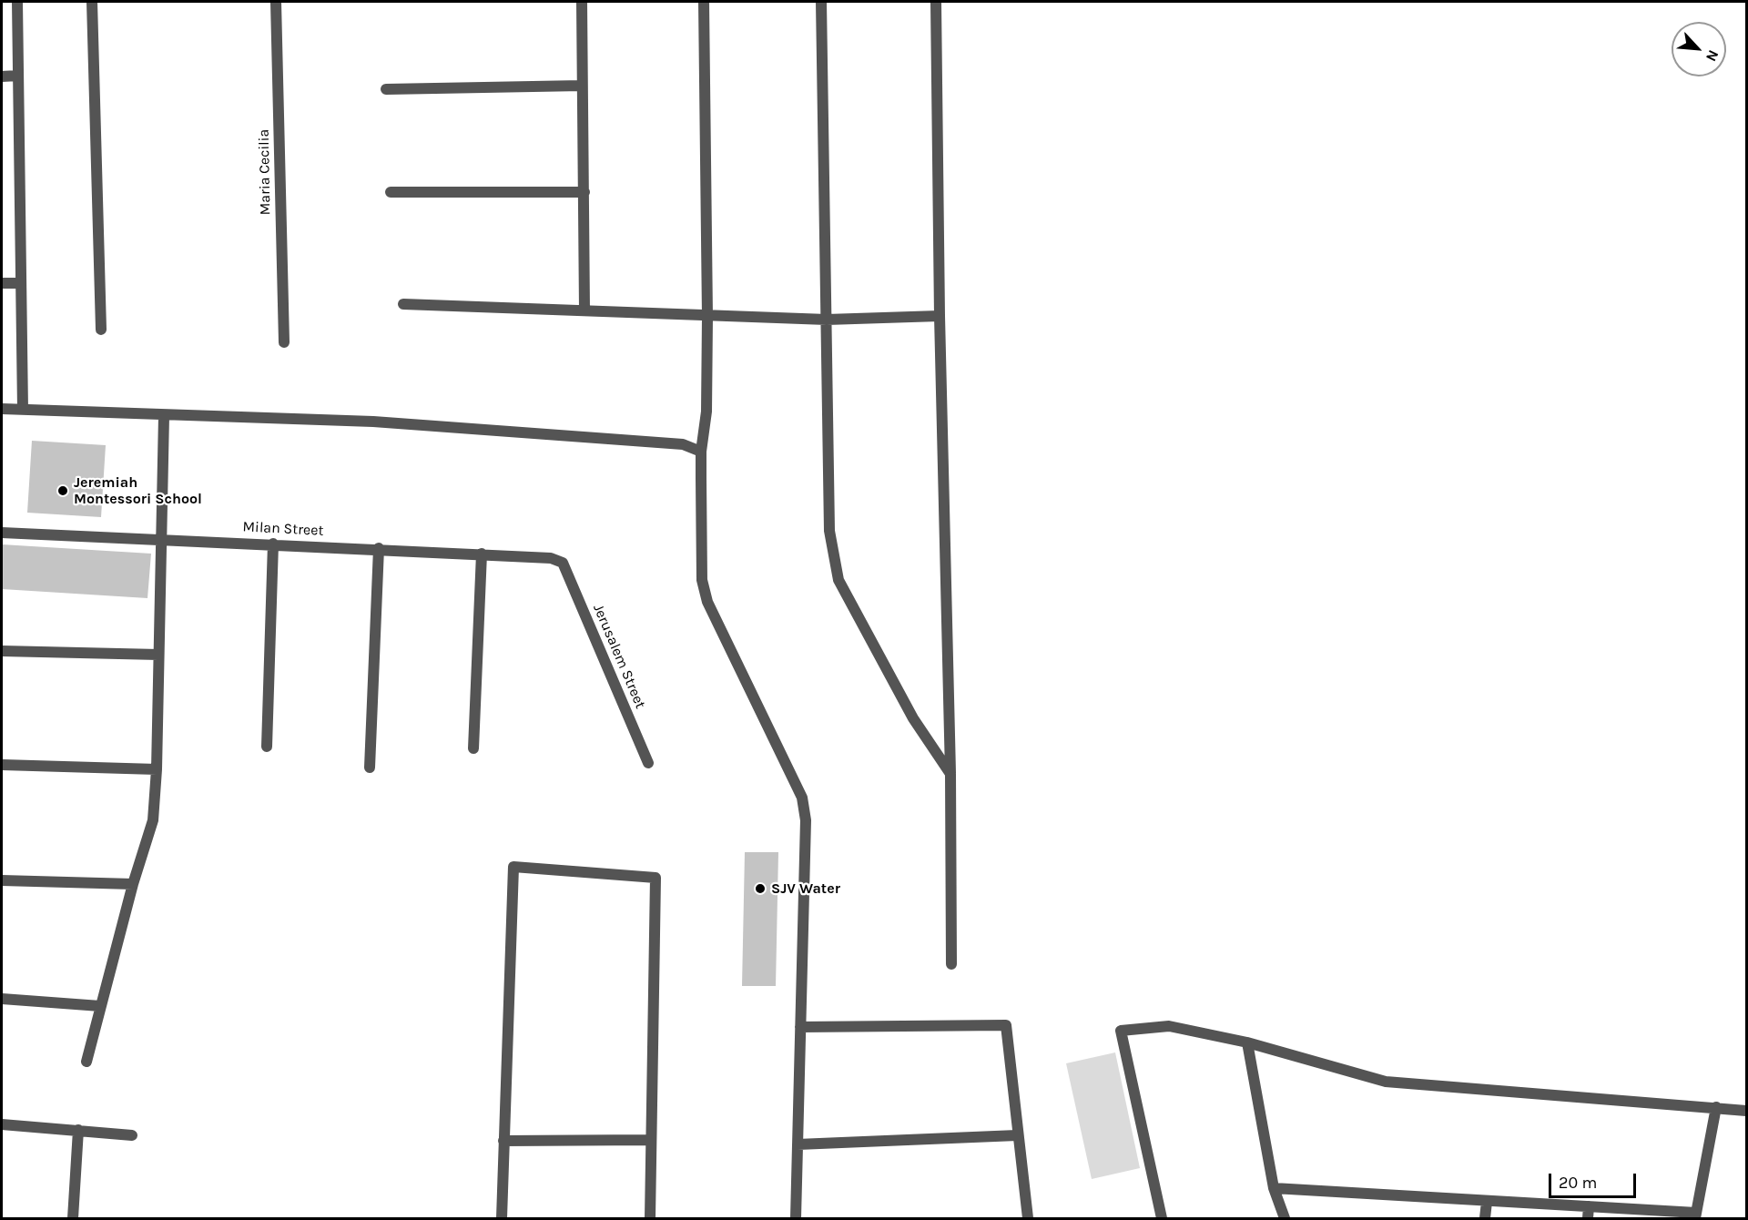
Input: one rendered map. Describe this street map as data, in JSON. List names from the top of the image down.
{
  "streets": {
    "street": ["Maria Cecilia", "Milan Street", "Jerusalem Street"]
  },
  "crossings": [
    ["Milan Street", "Jerusalem Street"]
  ],
  "places": ["Jeremiah Montessori School", "SJV Water"],
  "scale_bar": "20 m",
  "north": "bottom right"
}
